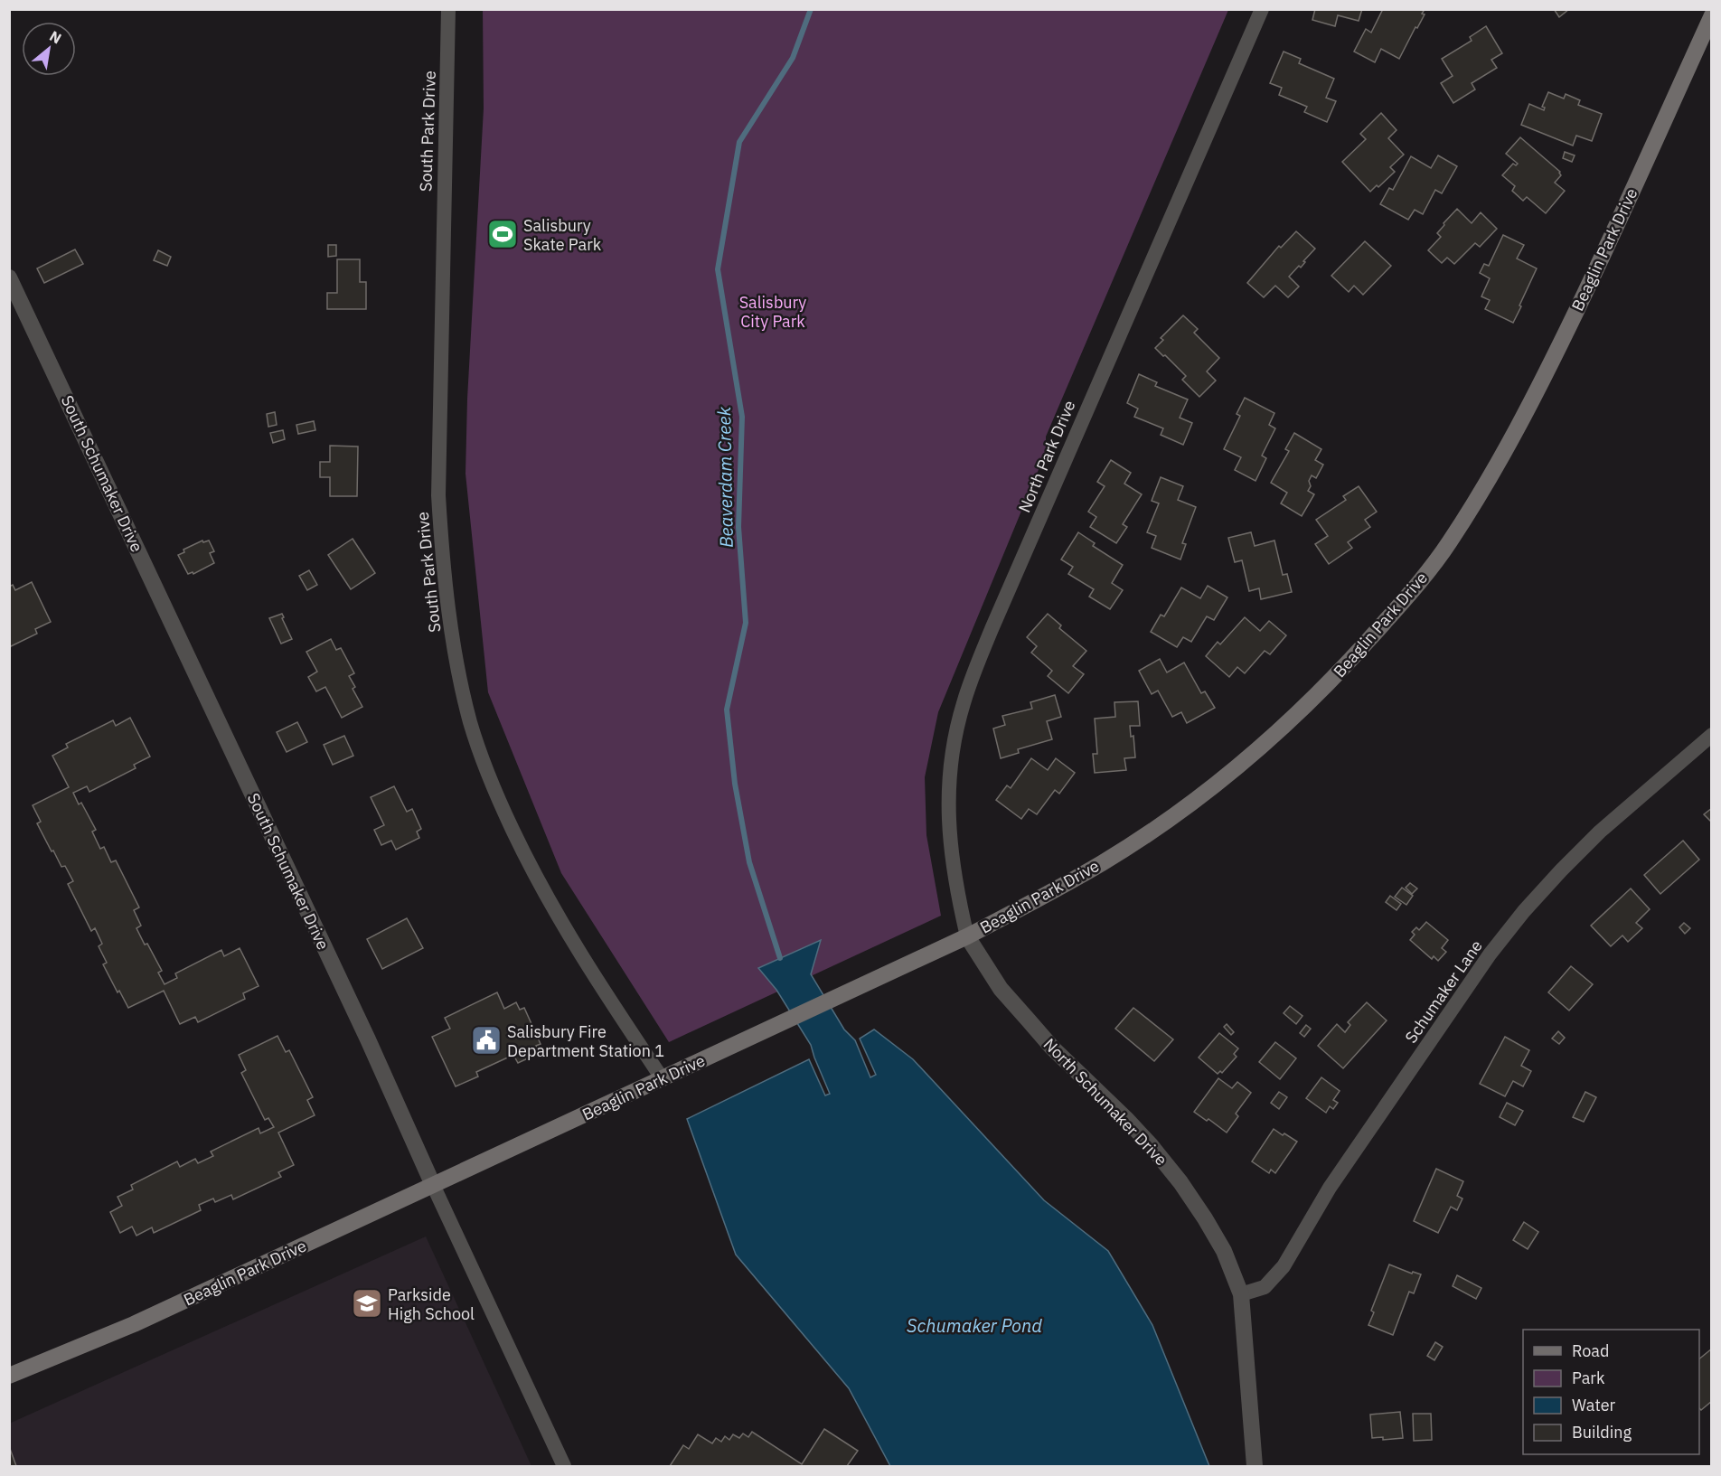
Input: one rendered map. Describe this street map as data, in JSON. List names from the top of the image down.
{
  "streets": {
    "main road": ["Beaglin Park Drive"],
    "street": [
      "South Park Drive",
      "North Park Drive",
      "South Schumaker Drive",
      "Schumaker Lane",
      "North Schumaker Drive"
    ]
  },
  "crossings": [
    ["South Park Drive", "Beaglin Park Drive"],
    ["Beaglin Park Drive", "North Park Drive"],
    ["Beaglin Park Drive", "South Schumaker Drive"],
    ["Beaglin Park Drive", "North Schumaker Drive"],
    ["North Park Drive", "North Schumaker Drive"],
    ["Schumaker Lane", "North Schumaker Drive"]
  ],
  "water": ["Beaverdam Creek", "Schumaker Pond"],
  "parks": ["Salisbury City Park"],
  "places": {
    "sports": ["Salisbury Skate Park"],
    "public building": ["Salisbury Fire Department Station 1"],
    "school or university": ["Parkside High School"]
  },
  "legend": [
    "Road",
    "Park",
    "Water",
    "Building"
  ],
  "north": "top right"
}
